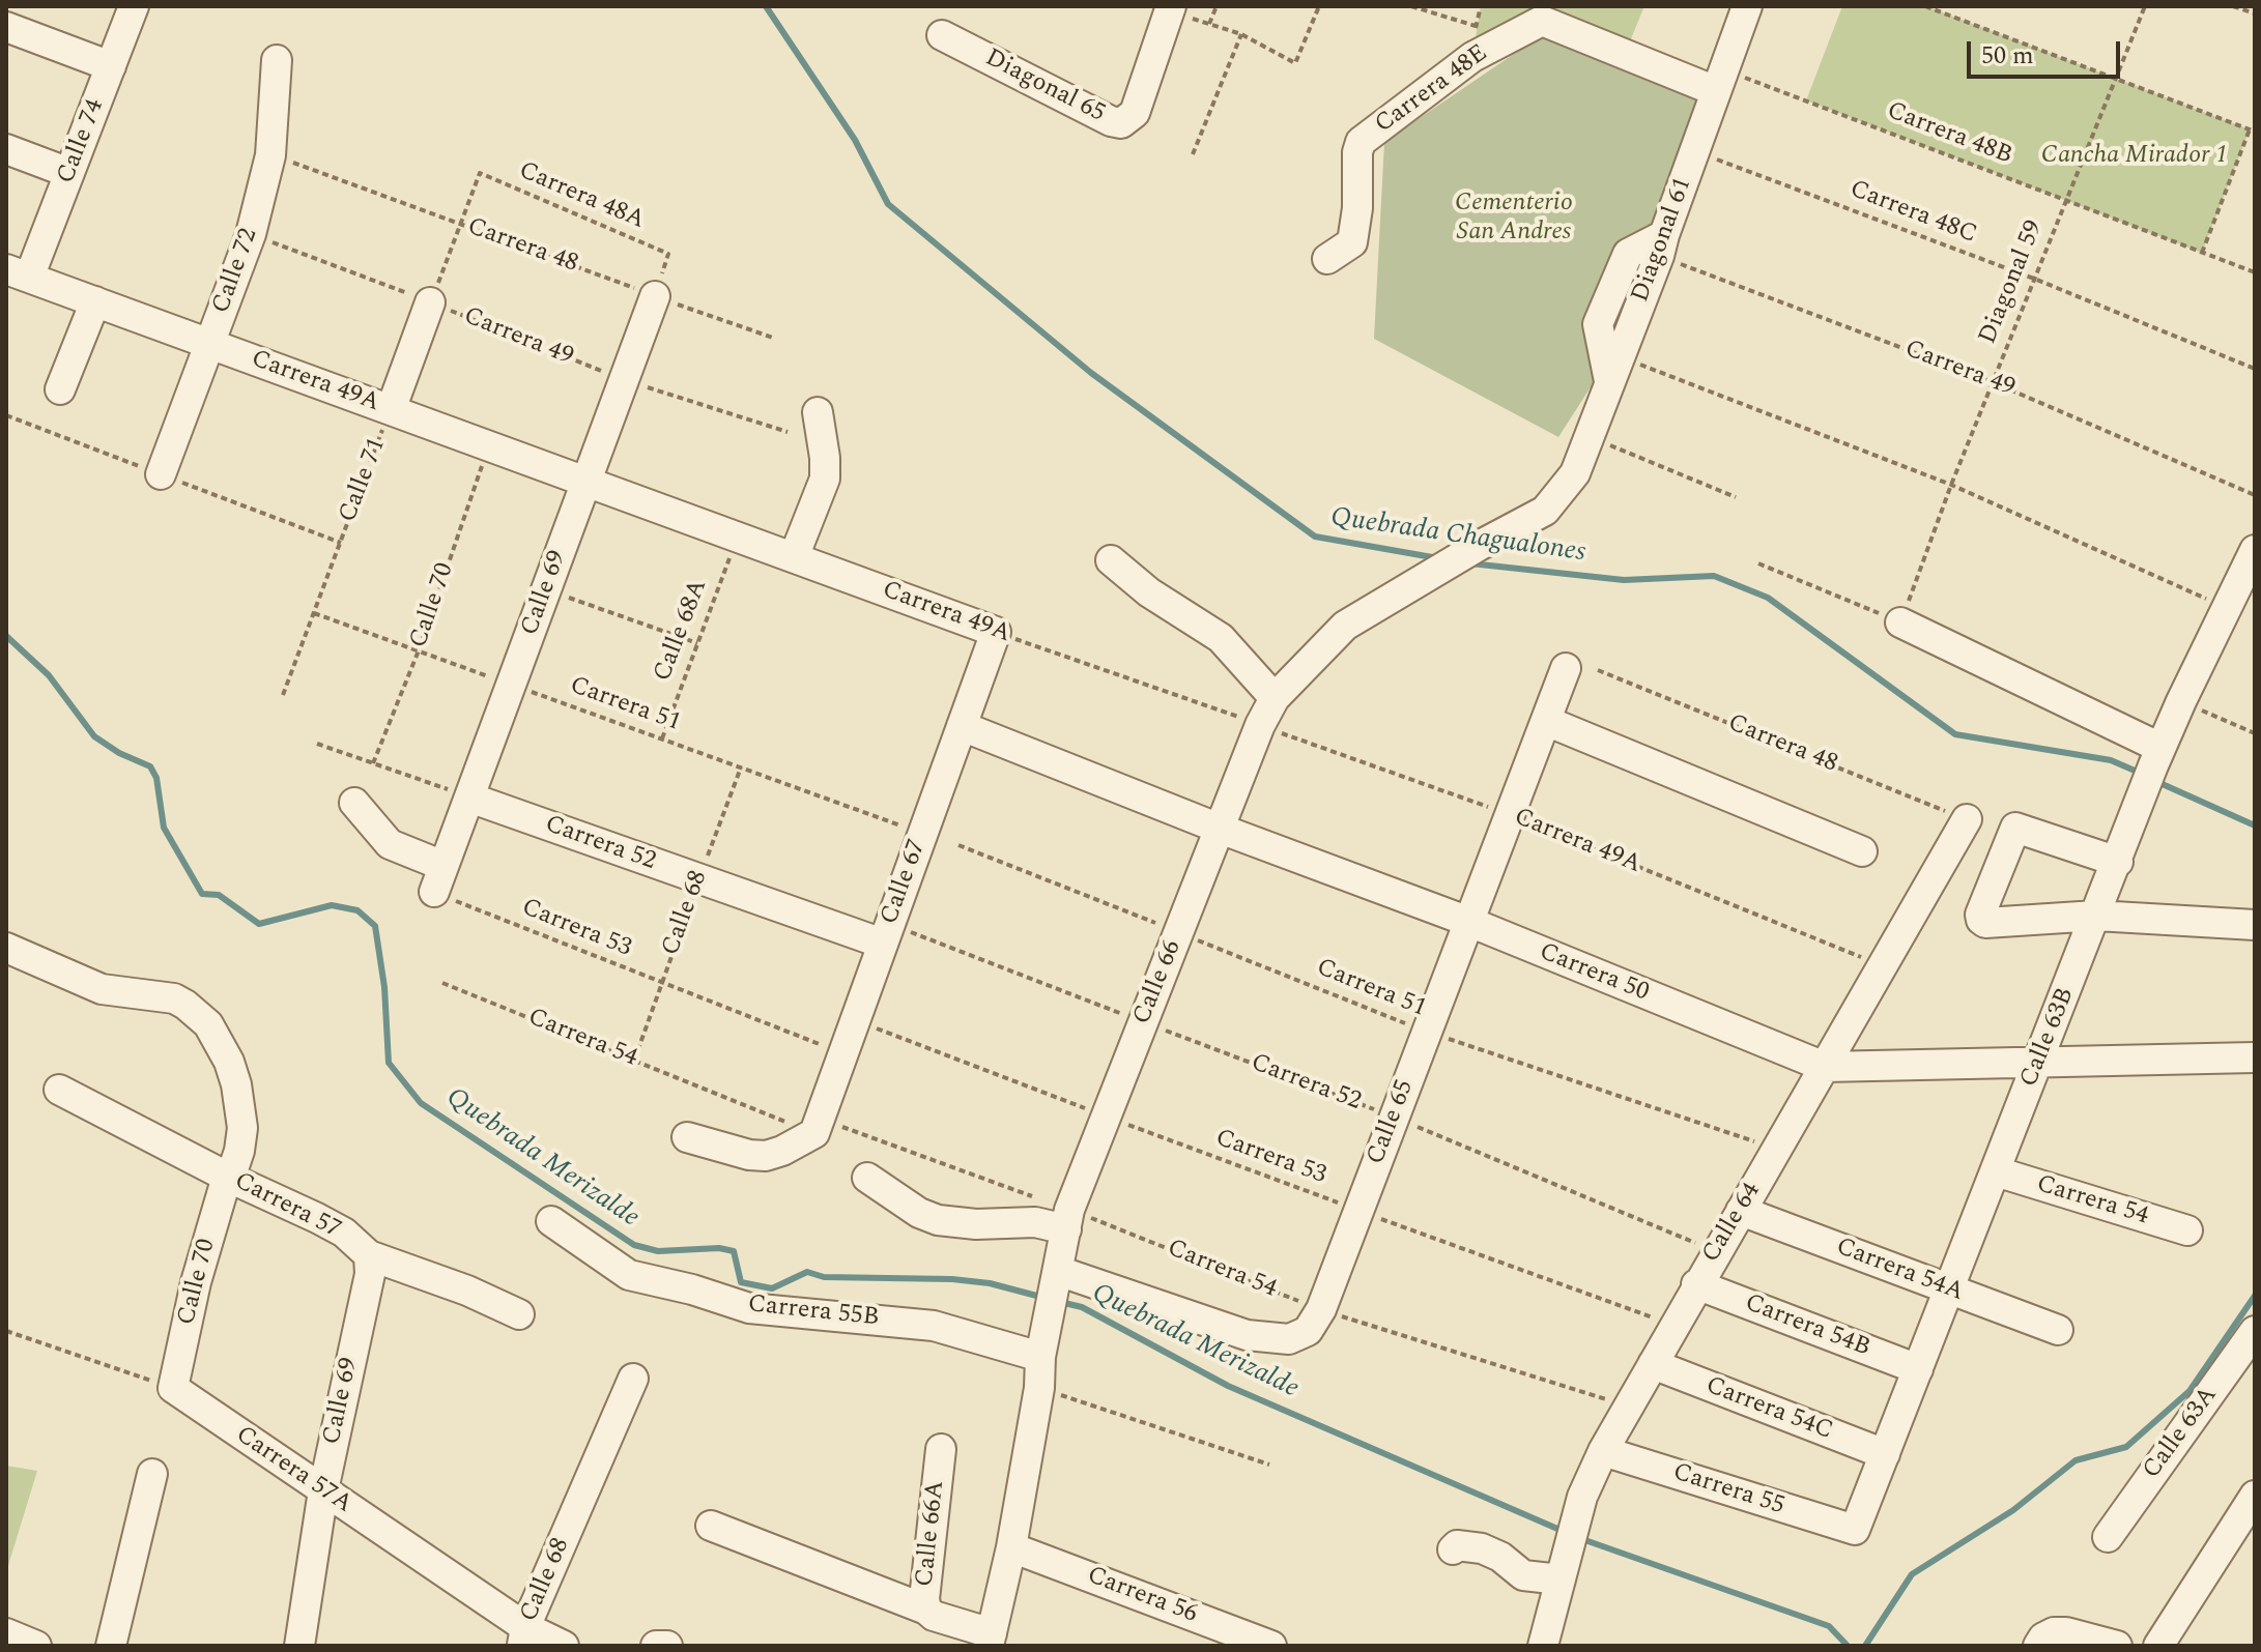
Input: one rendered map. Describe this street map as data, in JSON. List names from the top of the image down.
{
  "streets": {
    "street": [
      "Diagonal 65",
      "Carrera 48E",
      "Calle 74",
      "Diagonal 61",
      "Calle 72",
      "Carrera 49A",
      "Calle 71",
      "Calle 69",
      "Calle 70",
      "Carrera 52",
      "Calle 67",
      "Calle 68",
      "Carrera 50",
      "Calle 66",
      "Calle 63B",
      "Carrera 54",
      "Calle 65",
      "Carrera 57",
      "Calle 64",
      "Carrera 54A",
      "Carrera 55B",
      "Carrera 54B",
      "Carrera 54C",
      "Calle 63A",
      "Carrera 57A",
      "Carrera 55",
      "Calle 66A",
      "Carrera 56"
    ],
    "path": [
      "Carrera 48B",
      "Carrera 48A",
      "Carrera 48C",
      "Carrera 48",
      "Diagonal 59",
      "Carrera 49",
      "Calle 68A",
      "Carrera 51",
      "Carrera 53"
    ]
  },
  "crossings": [
    ["Carrera 48E", "Carrera 48B"],
    ["Carrera 48E", "Diagonal 61"],
    ["Carrera 48B", "Diagonal 61"],
    ["Carrera 48B", "Diagonal 59"],
    ["Calle 74", "Carrera 49A"],
    ["Carrera 48A", "Carrera 48"],
    ["Carrera 48C", "Diagonal 61"],
    ["Carrera 48C", "Diagonal 59"],
    ["Diagonal 61", "Carrera 49"],
    ["Carrera 48", "Calle 72"],
    ["Carrera 48", "Calle 69"],
    ["Carrera 48", "Calle 64"],
    ["Calle 72", "Carrera 49"],
    ["Calle 72", "Carrera 49A"],
    ["Diagonal 59", "Carrera 49"],
    ["Carrera 49", "Calle 71"],
    ["Carrera 49", "Calle 69"],
    ["Carrera 49A", "Calle 71"],
    ["Carrera 49A", "Calle 69"],
    ["Carrera 49A", "Calle 70"],
    ["Carrera 49A", "Calle 68A"],
    ["Carrera 49A", "Calle 67"],
    ["Carrera 49A", "Calle 66"],
    ["Carrera 49A", "Calle 65"],
    ["Carrera 49A", "Calle 64"],
    ["Calle 71", "Carrera 51"],
    ["Calle 69", "Carrera 51"],
    ["Calle 69", "Carrera 52"],
    ["Calle 69", "Carrera 53"],
    ["Calle 69", "Carrera 57"],
    ["Calle 69", "Carrera 57A"],
    ["Calle 70", "Carrera 51"],
    ["Calle 70", "Carrera 57"],
    ["Calle 70", "Carrera 57A"],
    ["Calle 68A", "Carrera 51"],
    ["Carrera 51", "Calle 67"],
    ["Carrera 51", "Calle 68"],
    ["Carrera 51", "Calle 66"],
    ["Carrera 51", "Calle 65"],
    ["Carrera 51", "Calle 64"],
    ["Carrera 52", "Calle 67"],
    ["Carrera 52", "Calle 68"],
    ["Carrera 52", "Calle 66"],
    ["Carrera 52", "Calle 65"],
    ["Carrera 52", "Calle 64"],
    ["Calle 67", "Carrera 53"],
    ["Calle 67", "Carrera 50"],
    ["Calle 67", "Carrera 54"],
    ["Calle 68", "Carrera 53"],
    ["Calle 68", "Carrera 54"],
    ["Calle 68", "Carrera 57A"],
    ["Carrera 53", "Calle 66"],
    ["Carrera 53", "Calle 65"],
    ["Carrera 53", "Calle 64"],
    ["Carrera 50", "Calle 66"],
    ["Carrera 50", "Calle 63B"],
    ["Carrera 50", "Calle 65"],
    ["Carrera 50", "Calle 64"],
    ["Calle 66", "Carrera 54"],
    ["Calle 66", "Calle 65"],
    ["Calle 66", "Carrera 55B"],
    ["Calle 66", "Carrera 56"],
    ["Calle 63B", "Carrera 54"],
    ["Calle 63B", "Carrera 54A"],
    ["Calle 63B", "Carrera 54B"],
    ["Calle 63B", "Carrera 54C"],
    ["Calle 63B", "Carrera 55"],
    ["Carrera 54", "Calle 65"],
    ["Carrera 54", "Calle 64"],
    ["Calle 64", "Carrera 54A"],
    ["Calle 64", "Carrera 54B"],
    ["Calle 64", "Carrera 54C"],
    ["Calle 64", "Carrera 55"]
  ],
  "water": ["Quebrada Chagualones", "Quebrada Merizalde"],
  "parks": ["Cancha Mirador 1", "Cementerio San Andres"],
  "scale_bar": "50 m"
}
